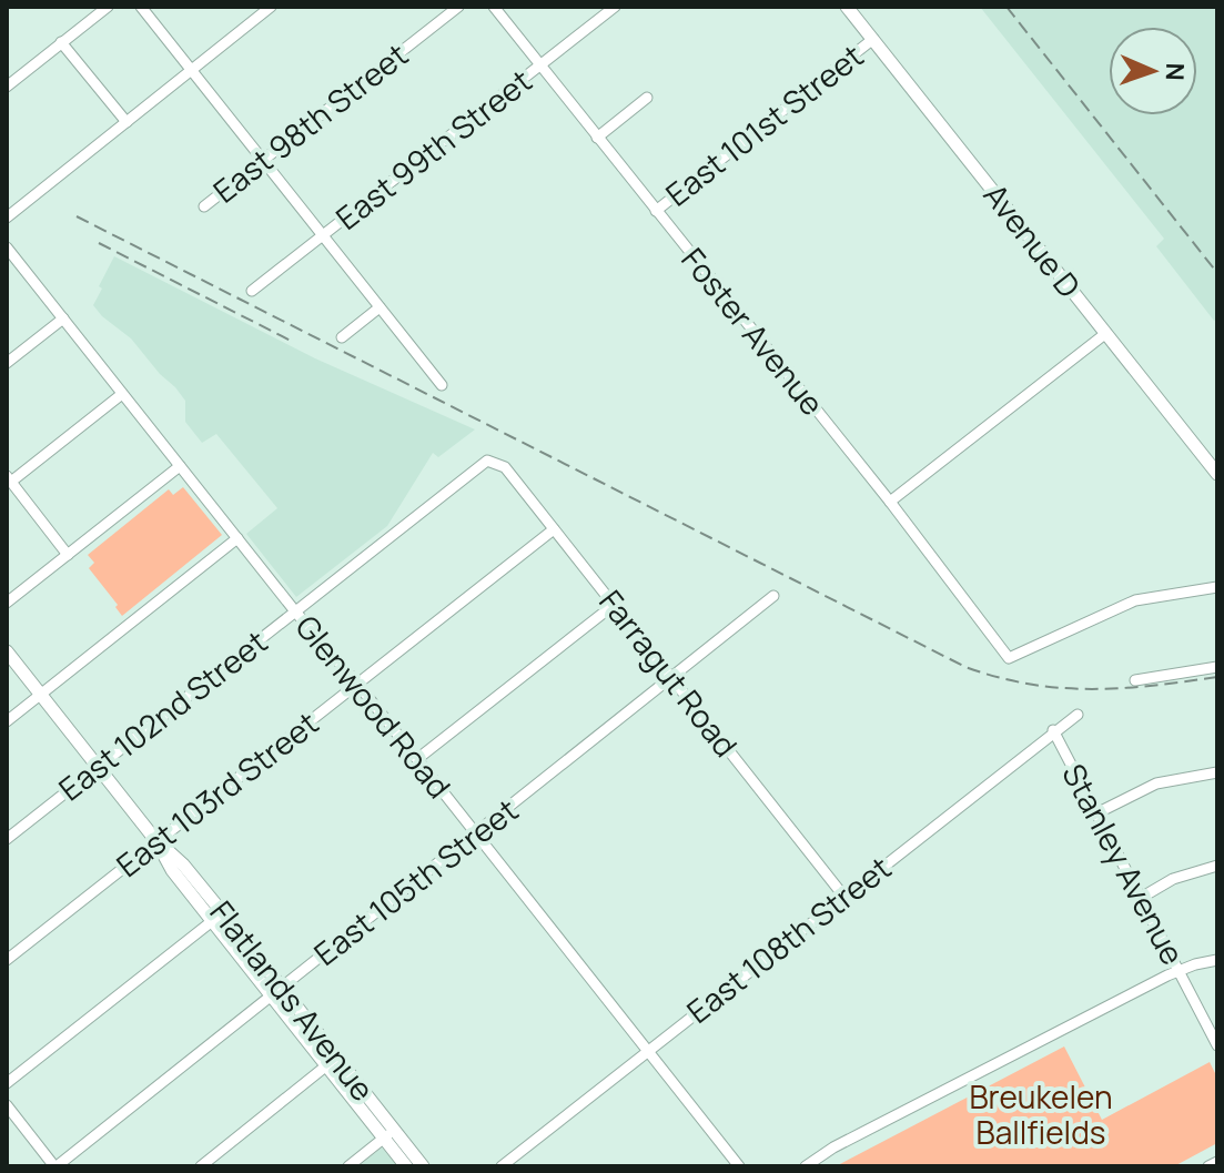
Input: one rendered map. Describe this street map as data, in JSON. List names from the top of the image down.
{
  "streets": {
    "main road": ["Avenue D", "Flatlands Avenue"],
    "street": [
      "East 98th Street",
      "East 101st Street",
      "East 99th Street",
      "Foster Avenue",
      "Farragut Road",
      "Glenwood Road",
      "East 102nd Street",
      "East 103rd Street",
      "Stanley Avenue",
      "East 105th Street",
      "East 108th Street"
    ]
  },
  "crossings": [
    ["East 101st Street", "Avenue D"],
    ["East 101st Street", "Foster Avenue"],
    ["East 99th Street", "Foster Avenue"],
    ["Farragut Road", "East 102nd Street"],
    ["Farragut Road", "East 103rd Street"],
    ["Farragut Road", "East 105th Street"],
    ["Farragut Road", "East 108th Street"],
    ["Glenwood Road", "East 102nd Street"],
    ["Glenwood Road", "East 103rd Street"],
    ["Glenwood Road", "East 105th Street"],
    ["Glenwood Road", "East 108th Street"],
    ["East 102nd Street", "Flatlands Avenue"],
    ["East 103rd Street", "Flatlands Avenue"],
    ["Stanley Avenue", "East 108th Street"],
    ["East 105th Street", "Flatlands Avenue"]
  ],
  "parks": ["Breukelen Ballfields"],
  "north": "right"
}
